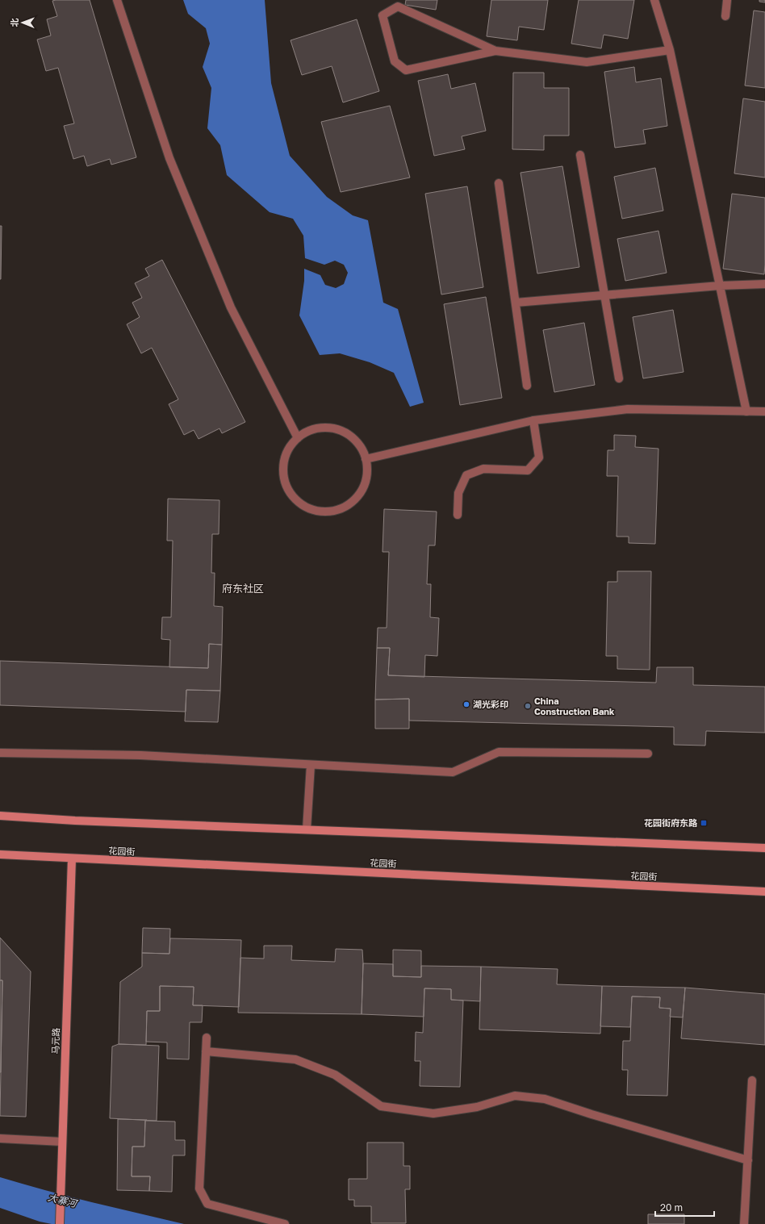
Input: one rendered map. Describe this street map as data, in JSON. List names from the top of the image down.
{
  "streets": {
    "main road": ["花园街", "马元路"]
  },
  "crossings": [
    ["花园街", "马元路"]
  ],
  "districts": ["府东社区"],
  "water": ["大寨河"],
  "places": {
    "other": ["湖光彩印", "China Construction Bank"],
    "transit": ["花园街府东路"]
  },
  "scale_bar": "20 m",
  "north": "left"
}
